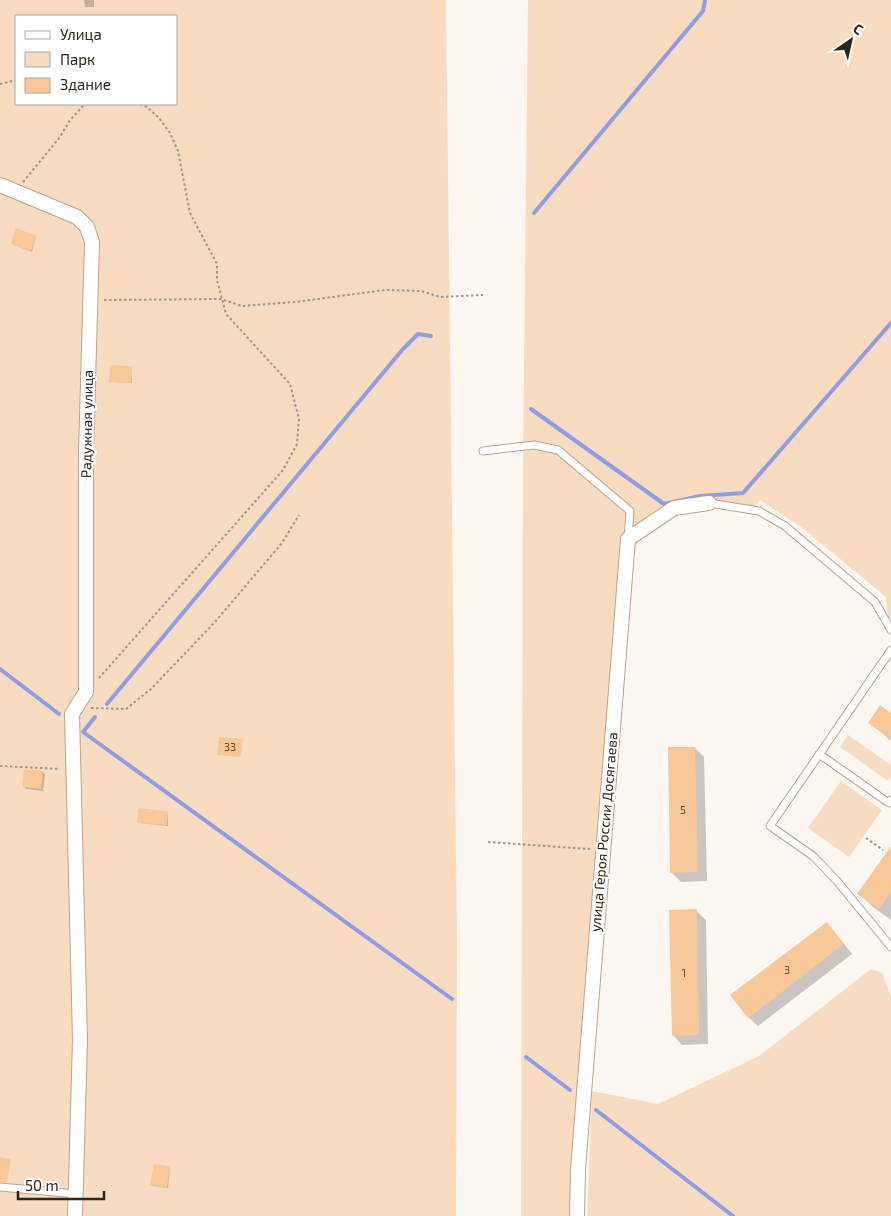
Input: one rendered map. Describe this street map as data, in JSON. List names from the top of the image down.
{
  "streets": {
    "street": ["Радужная улица", "улица Героя России Досягаева"]
  },
  "house_numbers": [
    "33",
    "5",
    "3",
    "1"
  ],
  "legend": ["Улица", "Парк", "Здание"],
  "scale_bar": "50 m",
  "north": "top right"
}
